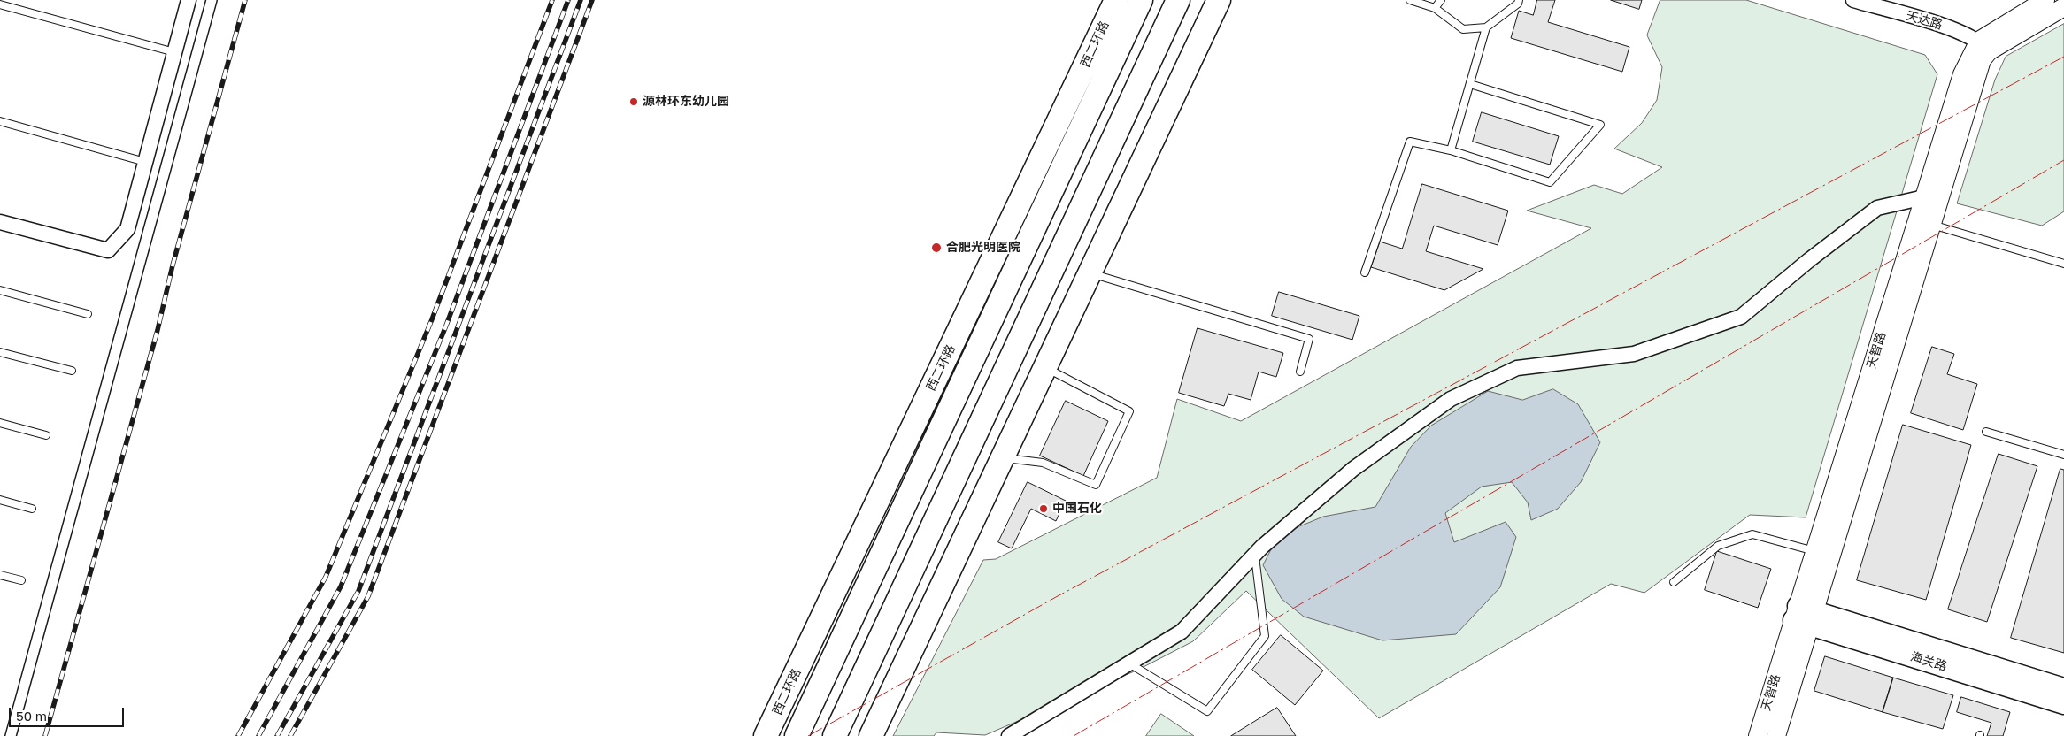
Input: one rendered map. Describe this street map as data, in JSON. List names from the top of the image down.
{
  "streets": {
    "highway": ["西二环路"],
    "main road": ["海关路"],
    "street": ["天达路", "天智路"]
  },
  "crossings": [
    ["天达路", "天智路"],
    ["天智路", "海关路"]
  ],
  "places": ["源林环东幼儿园", "合肥光明医院", "中国石化"],
  "scale_bar": "50 m"
}
